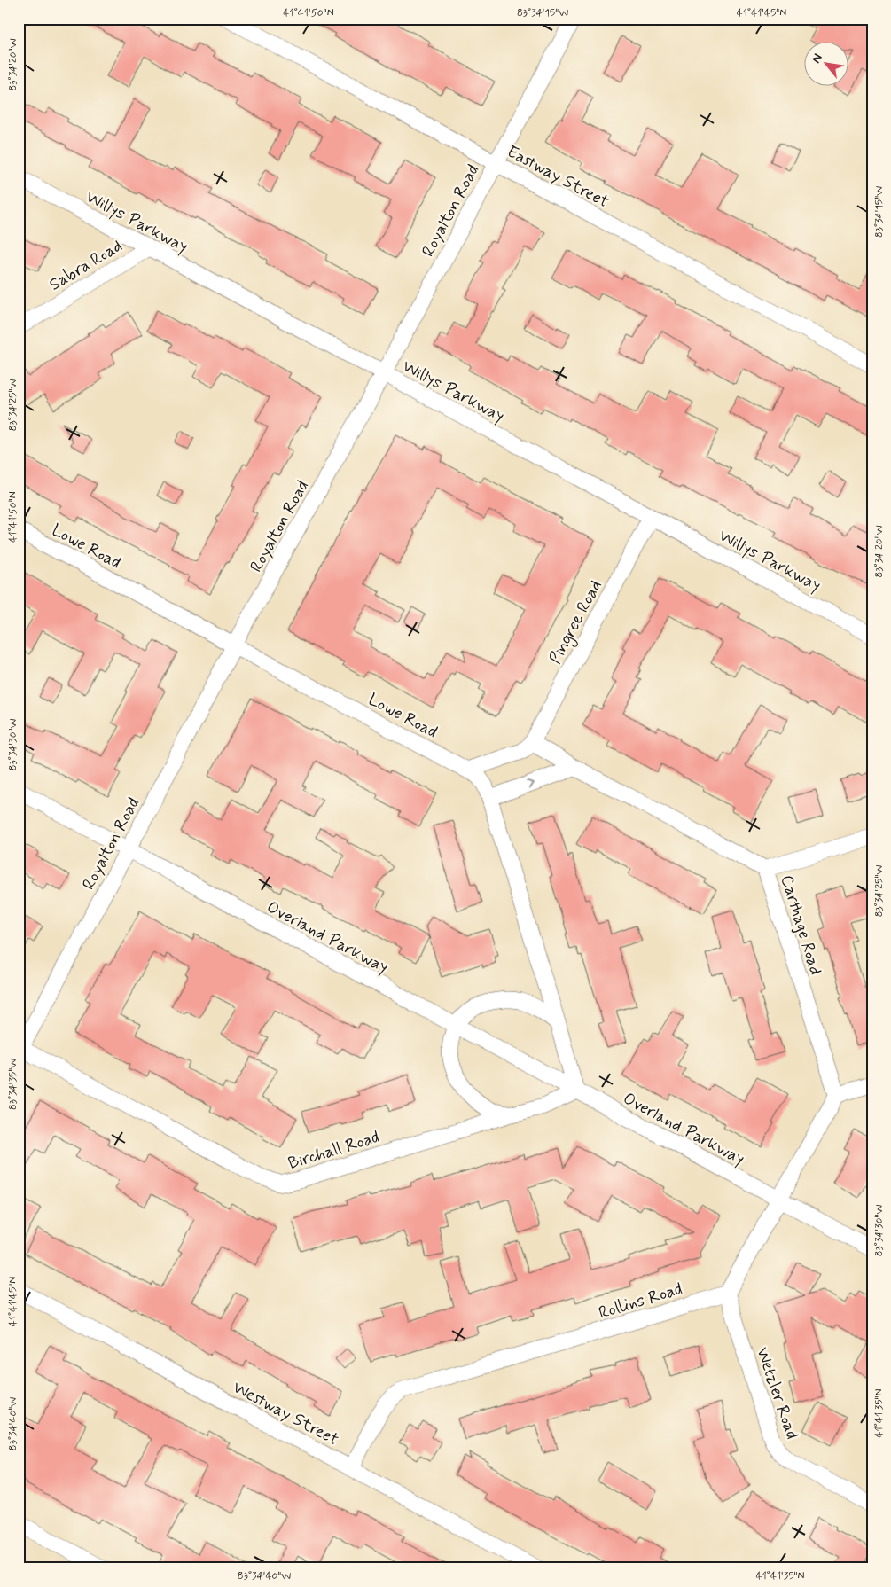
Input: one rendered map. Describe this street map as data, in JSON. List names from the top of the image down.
{
  "streets": {
    "street": [
      "Eastway Street",
      "Royalton Road",
      "Willys Parkway",
      "Sabra Road",
      "Lowe Road",
      "Pingree Road",
      "Carthage Road",
      "Overland Parkway",
      "Birchall Road",
      "Rollins Road",
      "Wetzler Road",
      "Westway Street"
    ]
  },
  "crossings": [
    ["Eastway Street", "Royalton Road"],
    ["Royalton Road", "Willys Parkway"],
    ["Royalton Road", "Lowe Road"],
    ["Royalton Road", "Overland Parkway"],
    ["Royalton Road", "Birchall Road"],
    ["Willys Parkway", "Sabra Road"],
    ["Willys Parkway", "Pingree Road"],
    ["Lowe Road", "Pingree Road"],
    ["Lowe Road", "Overland Parkway"],
    ["Lowe Road", "Birchall Road"],
    ["Overland Parkway", "Birchall Road"],
    ["Rollins Road", "Wetzler Road"],
    ["Rollins Road", "Westway Street"]
  ],
  "north": "top left",
  "coordinates": [
    "41°41'50\"N",
    "83°34'15\"W",
    "41°41'45\"N",
    "83°34'20\"W",
    "83°34'25\"W",
    "83°34'30\"W",
    "83°34'35\"W",
    "41°41'35\"N",
    "83°34'40\"W"
  ]
}
